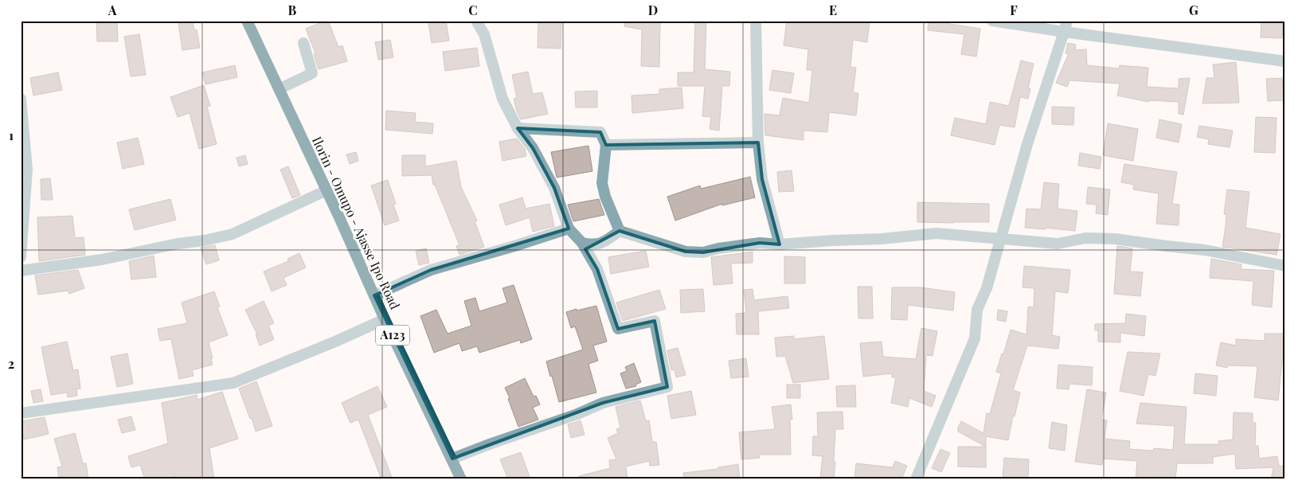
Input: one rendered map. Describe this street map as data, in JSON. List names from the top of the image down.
{
  "streets": {
    "highway": ["Ilorin - Omupo - Ajasse Ipo Road", "A123"]
  },
  "grid": {
    "columns": [
      "A",
      "B",
      "C",
      "D",
      "E",
      "F",
      "G"
    ],
    "rows": ["1", "2"]
  }
}
